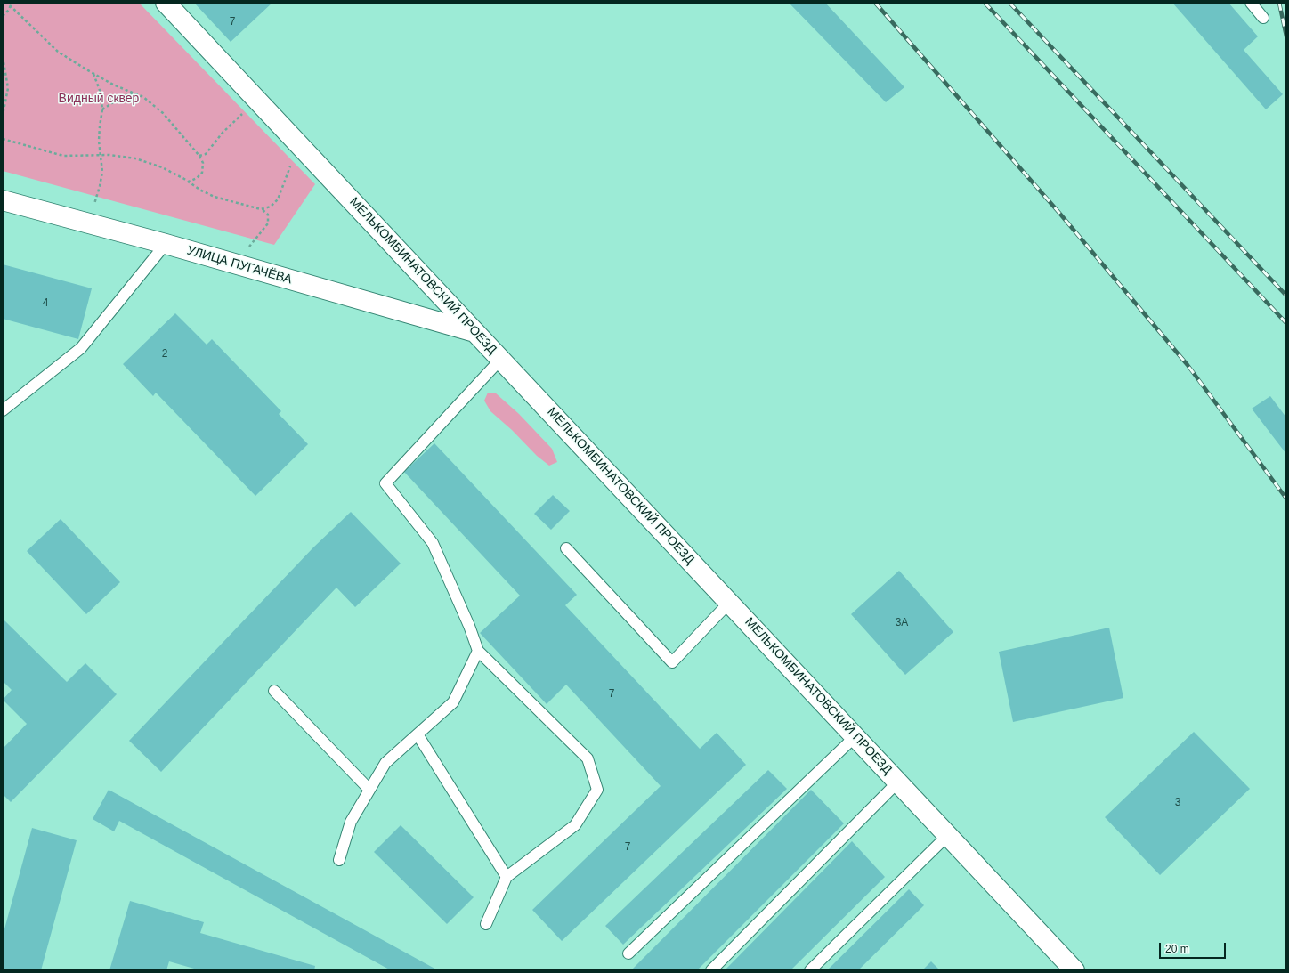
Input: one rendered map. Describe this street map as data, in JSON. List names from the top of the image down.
{
  "streets": {
    "street": ["УЛИЦА ПУГАЧЁВА", "МЕЛЬКОМБИНАТОВСКИЙ ПРОЕЗД"]
  },
  "crossings": [
    ["УЛИЦА ПУГАЧЁВА", "МЕЛЬКОМБИНАТОВСКИЙ ПРОЕЗД"]
  ],
  "parks": ["Видный сквер"],
  "house_numbers": [
    "7",
    "4",
    "2",
    "3А",
    "7",
    "3",
    "7"
  ],
  "scale_bar": "20 m"
}
